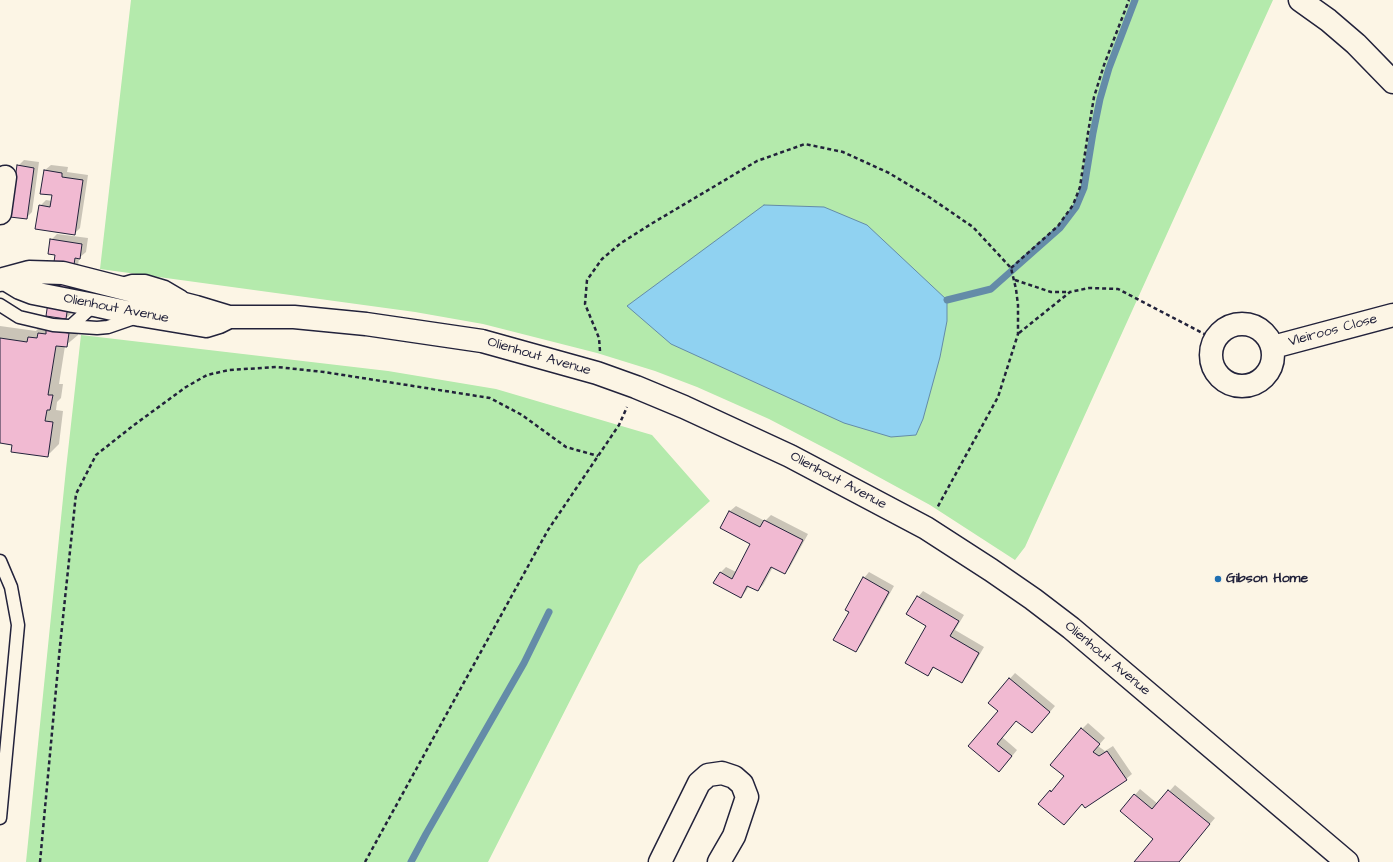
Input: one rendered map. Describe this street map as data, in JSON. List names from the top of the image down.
{
  "streets": {
    "street": ["Olienhout Avenue", "Vleiroos Close"]
  },
  "places": ["Gibson Home"]
}
